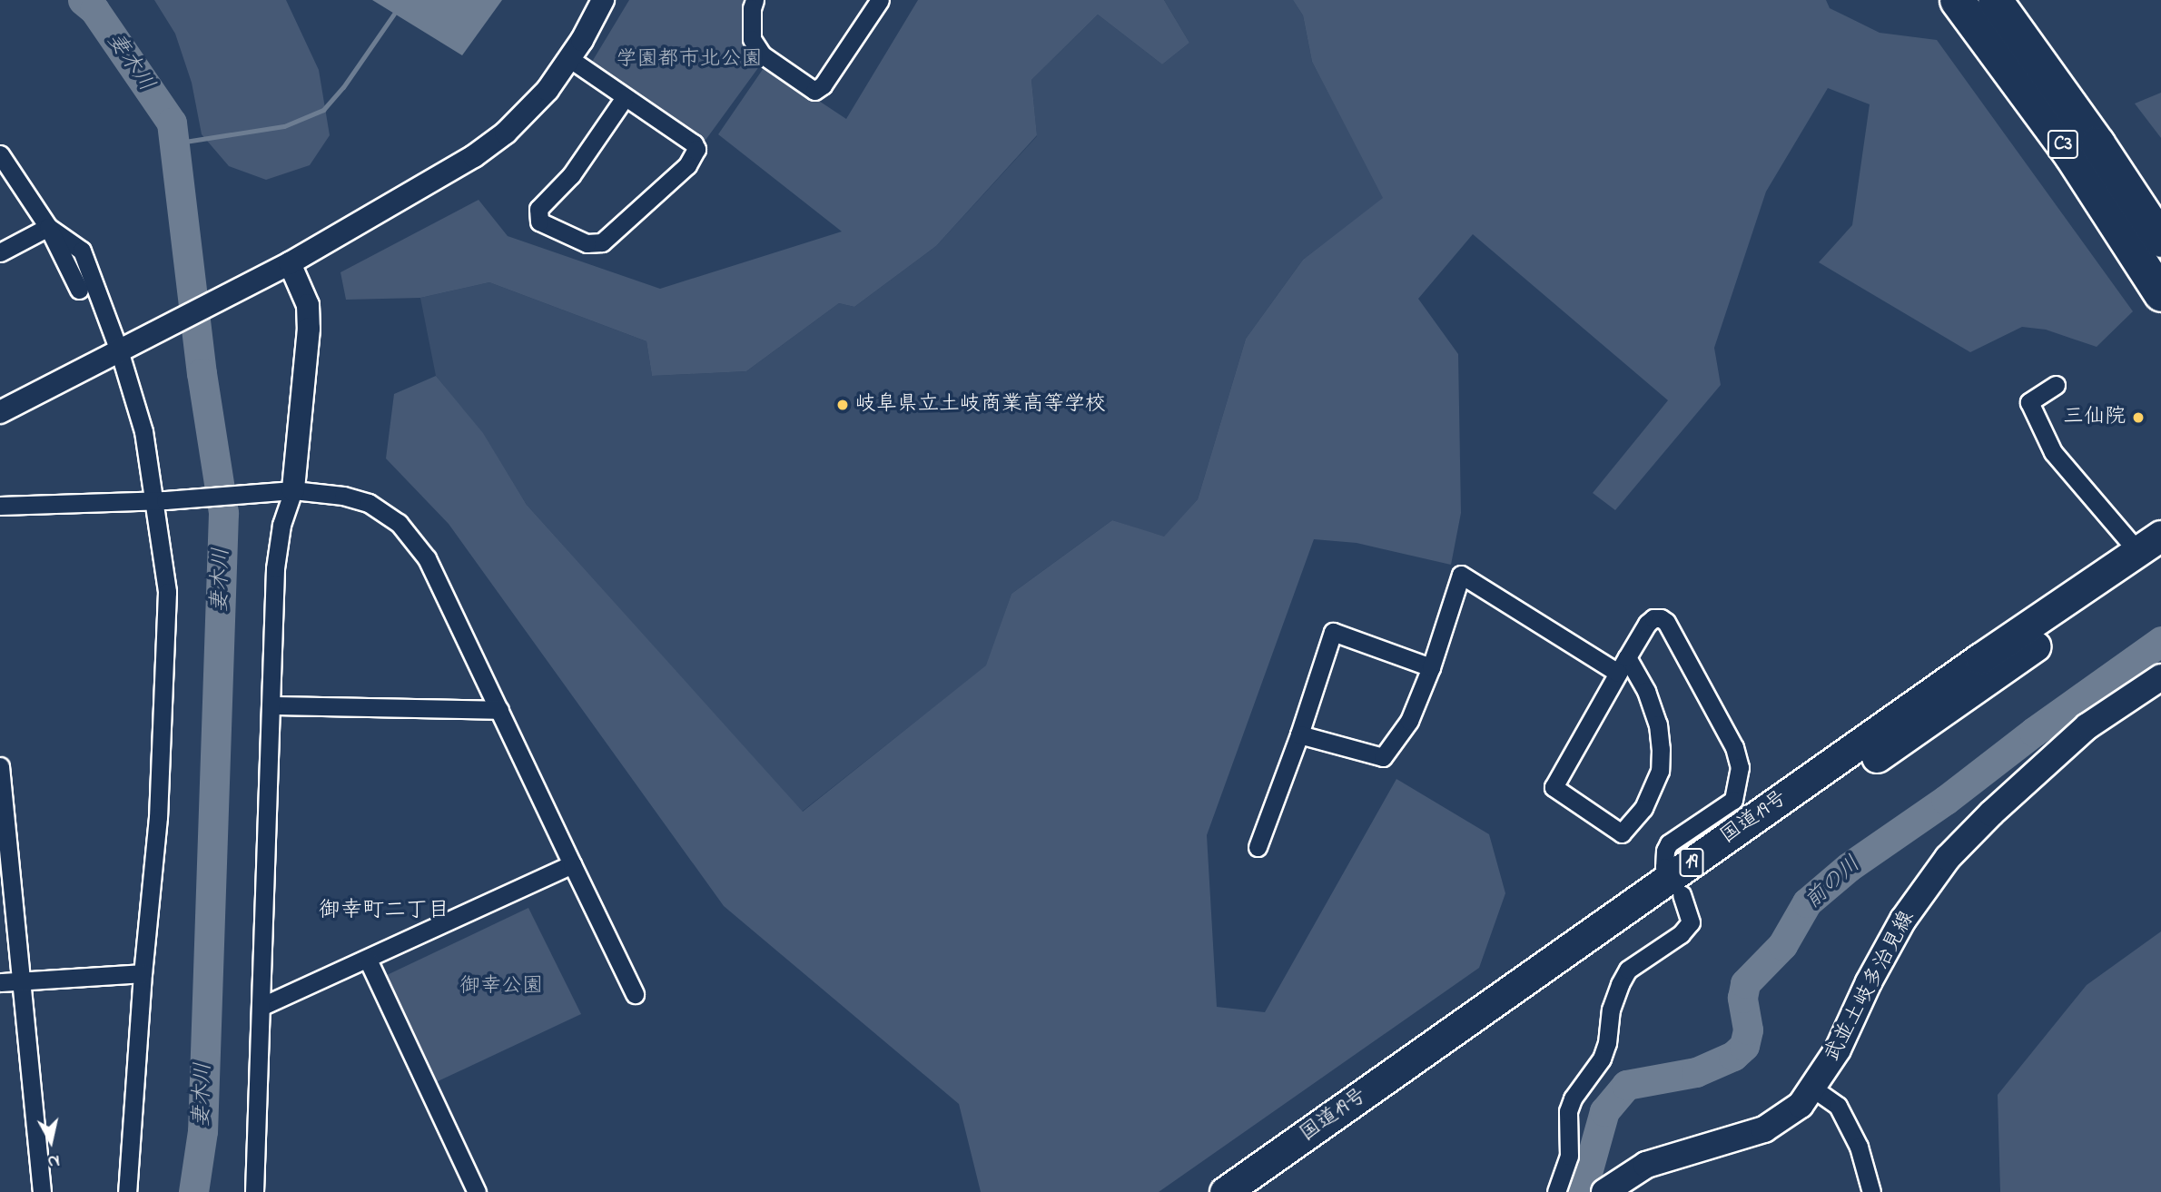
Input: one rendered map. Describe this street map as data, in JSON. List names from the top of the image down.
{
  "streets": {
    "highway": ["C3", "国道19号", "19"],
    "main road": ["武並土岐多治見線"]
  },
  "districts": ["御幸町二丁目"],
  "water": ["妻木川", "前の川"],
  "parks": ["学園都市北公園", "御幸公園"],
  "places": ["岐阜県立土岐商業高等学校", "三仙院"],
  "north": "bottom"
}
